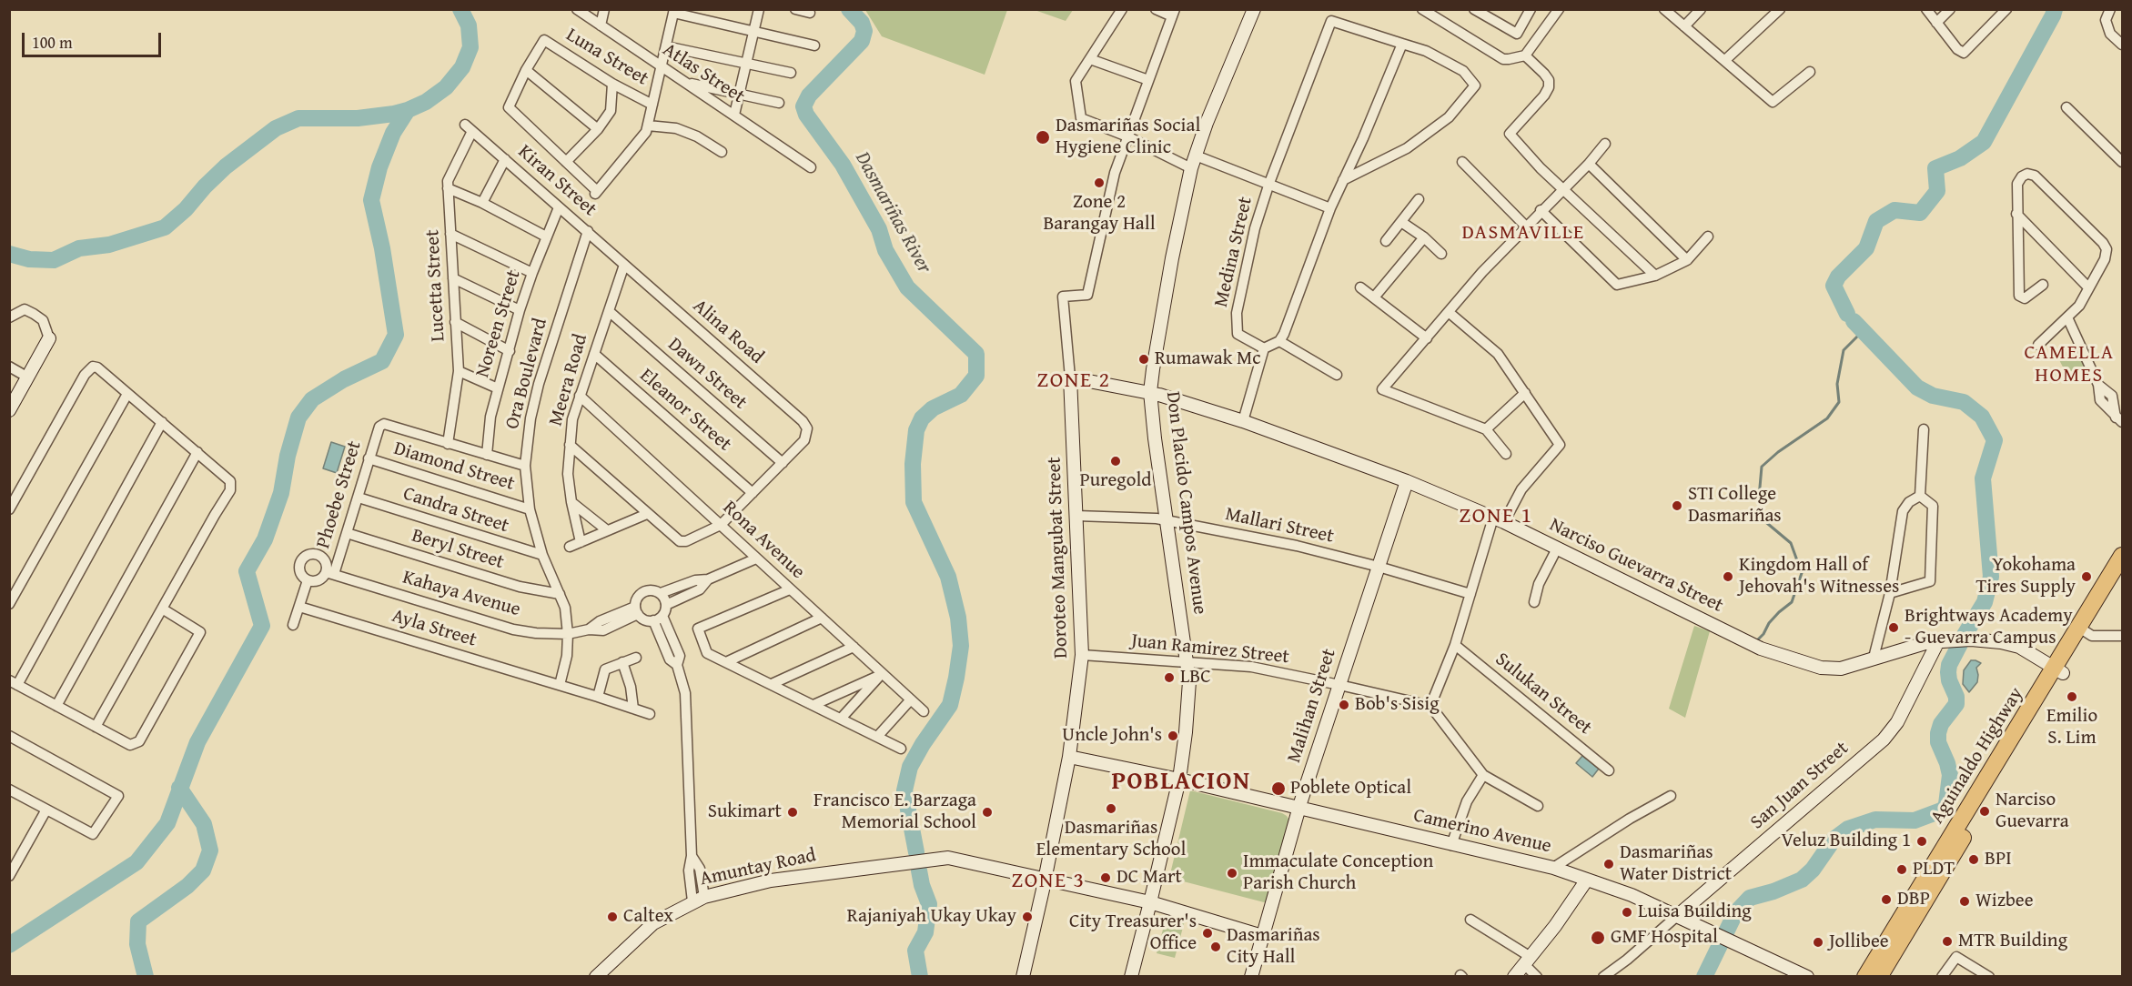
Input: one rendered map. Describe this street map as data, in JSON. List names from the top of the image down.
{
  "streets": {
    "highway": ["Aguinaldo Highway"],
    "street": [
      "Luna Street",
      "Atlas Street",
      "Kiran Street",
      "Medina Street",
      "Lucetta Street",
      "Noreen Street",
      "Alina Road",
      "Ora Boulevard",
      "Dawn Street",
      "Meera Road",
      "Eleanor Street",
      "Diamond Street",
      "Phoebe Street",
      "Don Placido Campos Avenue",
      "Candra Street",
      "Mallari Street",
      "Rona Avenue",
      "Beryl Street",
      "Doroteo Mangubat Street",
      "Narciso Guevarra Street",
      "Kahaya Avenue",
      "Ayla Street",
      "Juan Ramirez Street",
      "Sulukan Street",
      "Malihan Street",
      "San Juan Street",
      "Camerino Avenue",
      "Amuntay Road"
    ]
  },
  "crossings": [
    ["Kiran Street", "Lucetta Street"],
    ["Kiran Street", "Noreen Street"],
    ["Kiran Street", "Alina Road"],
    ["Kiran Street", "Ora Boulevard"],
    ["Kiran Street", "Meera Road"],
    ["Medina Street", "Don Placido Campos Avenue"],
    ["Lucetta Street", "Phoebe Street"],
    ["Alina Road", "Dawn Street"],
    ["Alina Road", "Meera Road"],
    ["Ora Boulevard", "Diamond Street"],
    ["Ora Boulevard", "Candra Street"],
    ["Ora Boulevard", "Beryl Street"],
    ["Ora Boulevard", "Kahaya Avenue"],
    ["Ora Boulevard", "Ayla Street"],
    ["Dawn Street", "Meera Road"],
    ["Meera Road", "Eleanor Street"],
    ["Meera Road", "Rona Avenue"],
    ["Diamond Street", "Phoebe Street"],
    ["Phoebe Street", "Candra Street"],
    ["Phoebe Street", "Beryl Street"],
    ["Phoebe Street", "Kahaya Avenue"],
    ["Don Placido Campos Avenue", "Mallari Street"],
    ["Don Placido Campos Avenue", "Narciso Guevarra Street"],
    ["Don Placido Campos Avenue", "Juan Ramirez Street"],
    ["Don Placido Campos Avenue", "Camerino Avenue"],
    ["Don Placido Campos Avenue", "Amuntay Road"],
    ["Mallari Street", "Doroteo Mangubat Street"],
    ["Mallari Street", "Malihan Street"],
    ["Doroteo Mangubat Street", "Narciso Guevarra Street"],
    ["Doroteo Mangubat Street", "Juan Ramirez Street"],
    ["Doroteo Mangubat Street", "Camerino Avenue"],
    ["Doroteo Mangubat Street", "Amuntay Road"],
    ["Narciso Guevarra Street", "Malihan Street"],
    ["Narciso Guevarra Street", "Aguinaldo Highway"],
    ["Narciso Guevarra Street", "San Juan Street"],
    ["Juan Ramirez Street", "Malihan Street"],
    ["Malihan Street", "Camerino Avenue"],
    ["Malihan Street", "Amuntay Road"],
    ["San Juan Street", "Camerino Avenue"]
  ],
  "districts": [
    "DASMAVILLE",
    "CAMELLA HOMES",
    "ZONE 2",
    "ZONE 1",
    "POBLACION",
    "ZONE 3"
  ],
  "water": ["Dasmariñas River"],
  "places": [
    "Dasmariñas Social Hygiene Clinic",
    "Zone 2 Barangay Hall",
    "Rumawak Mc",
    "Puregold",
    "STI College Dasmariñas",
    "Kingdom Hall of Jehovah's Witnesses",
    "Yokohama Tires Supply",
    "Brightways Academy - Guevarra Campus",
    "LBC",
    "Emilio S. Lim",
    "Bob's Sisig",
    "Uncle John's",
    "Poblete Optical",
    "Dasmariñas Elementary School",
    "Narciso Guevarra",
    "Sukimart",
    "Francisco E. Barzaga Memorial School",
    "Veluz Building 1",
    "BPI",
    "Dasmariñas Water District",
    "PLDT",
    "Immaculate Conception Parish Church",
    "DC Mart",
    "DBP",
    "Wizbee",
    "Luisa Building",
    "Caltex",
    "Rajaniyah Ukay Ukay",
    "City Treasurer's Office",
    "GMF Hospital",
    "MTR Building",
    "Jollibee",
    "Dasmariñas City Hall"
  ],
  "scale_bar": "100 m"
}
